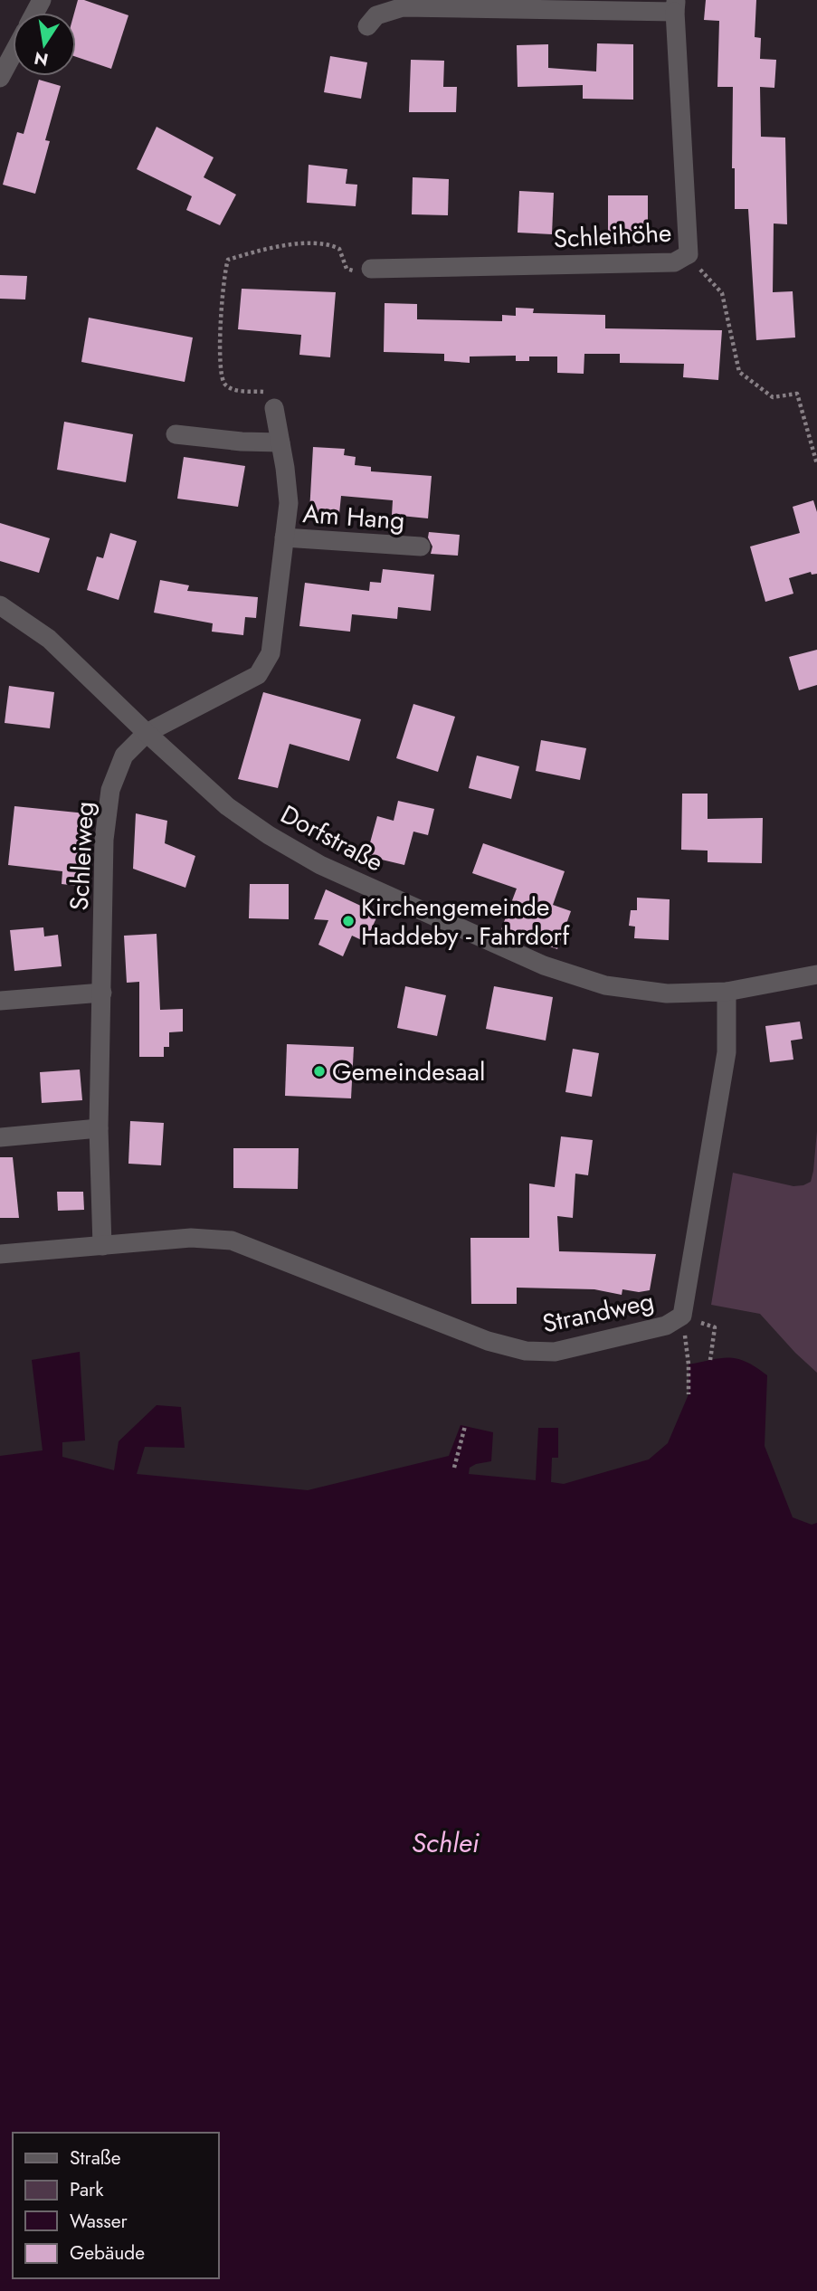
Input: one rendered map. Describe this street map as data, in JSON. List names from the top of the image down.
{
  "streets": {
    "street": [
      "Schleihöhe",
      "Am Hang",
      "Dorfstraße",
      "Schleiweg",
      "Strandweg"
    ]
  },
  "crossings": [
    ["Am Hang", "Dorfstraße"],
    ["Am Hang", "Schleiweg"],
    ["Dorfstraße", "Schleiweg"],
    ["Dorfstraße", "Strandweg"],
    ["Schleiweg", "Strandweg"]
  ],
  "water": ["Schlei"],
  "places": ["Kirchengemeinde Haddeby - Fahrdorf", "Gemeindesaal"],
  "legend": [
    "Straße",
    "Park",
    "Wasser",
    "Gebäude"
  ],
  "north": "bottom"
}
